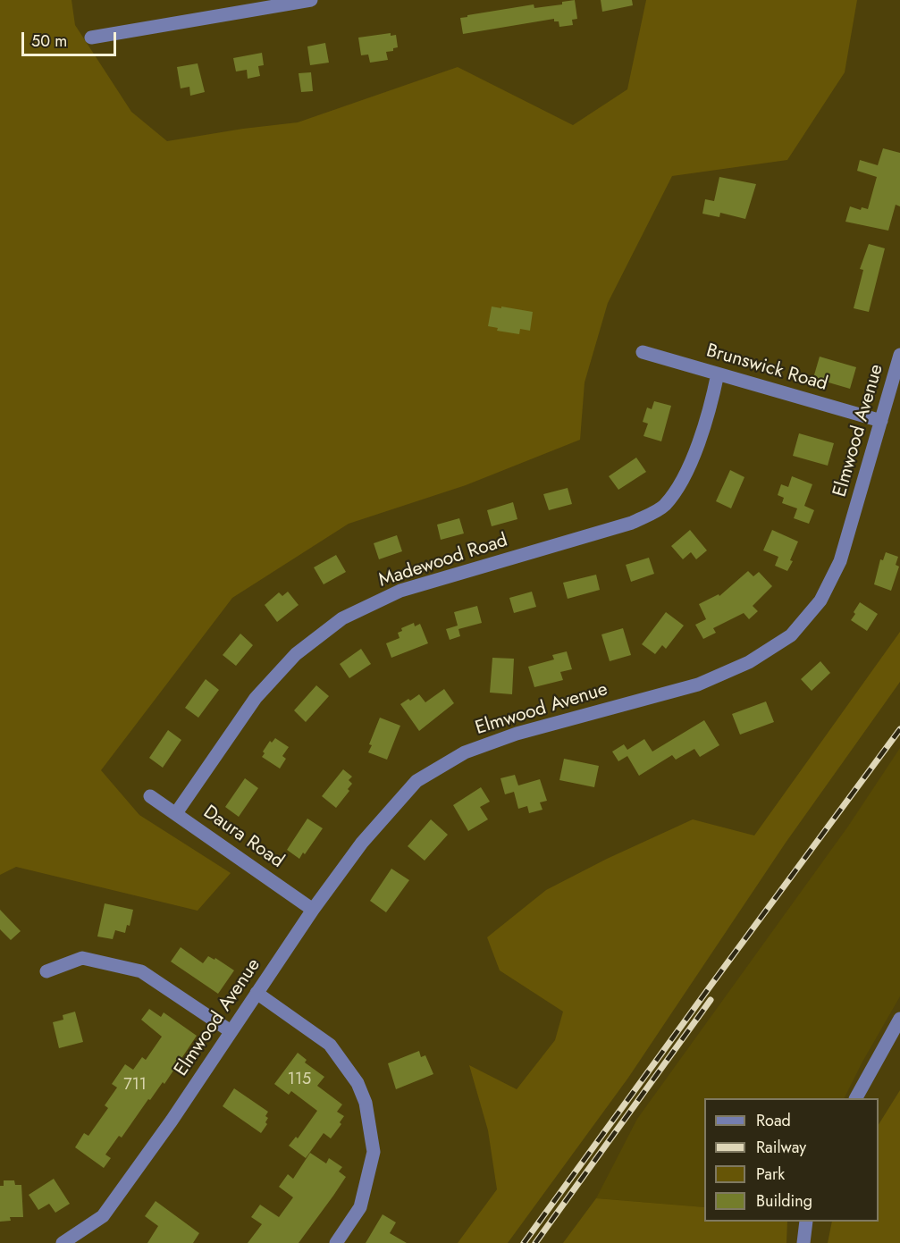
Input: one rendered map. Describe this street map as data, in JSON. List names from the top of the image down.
{
  "streets": {
    "street": [
      "Brunswick Road",
      "Elmwood Avenue",
      "Madewood Road",
      "Daura Road"
    ]
  },
  "crossings": [
    ["Brunswick Road", "Elmwood Avenue"],
    ["Brunswick Road", "Madewood Road"],
    ["Elmwood Avenue", "Daura Road"],
    ["Madewood Road", "Daura Road"]
  ],
  "house_numbers": ["115", "711"],
  "legend": [
    "Road",
    "Railway",
    "Park",
    "Building"
  ],
  "scale_bar": "50 m"
}
